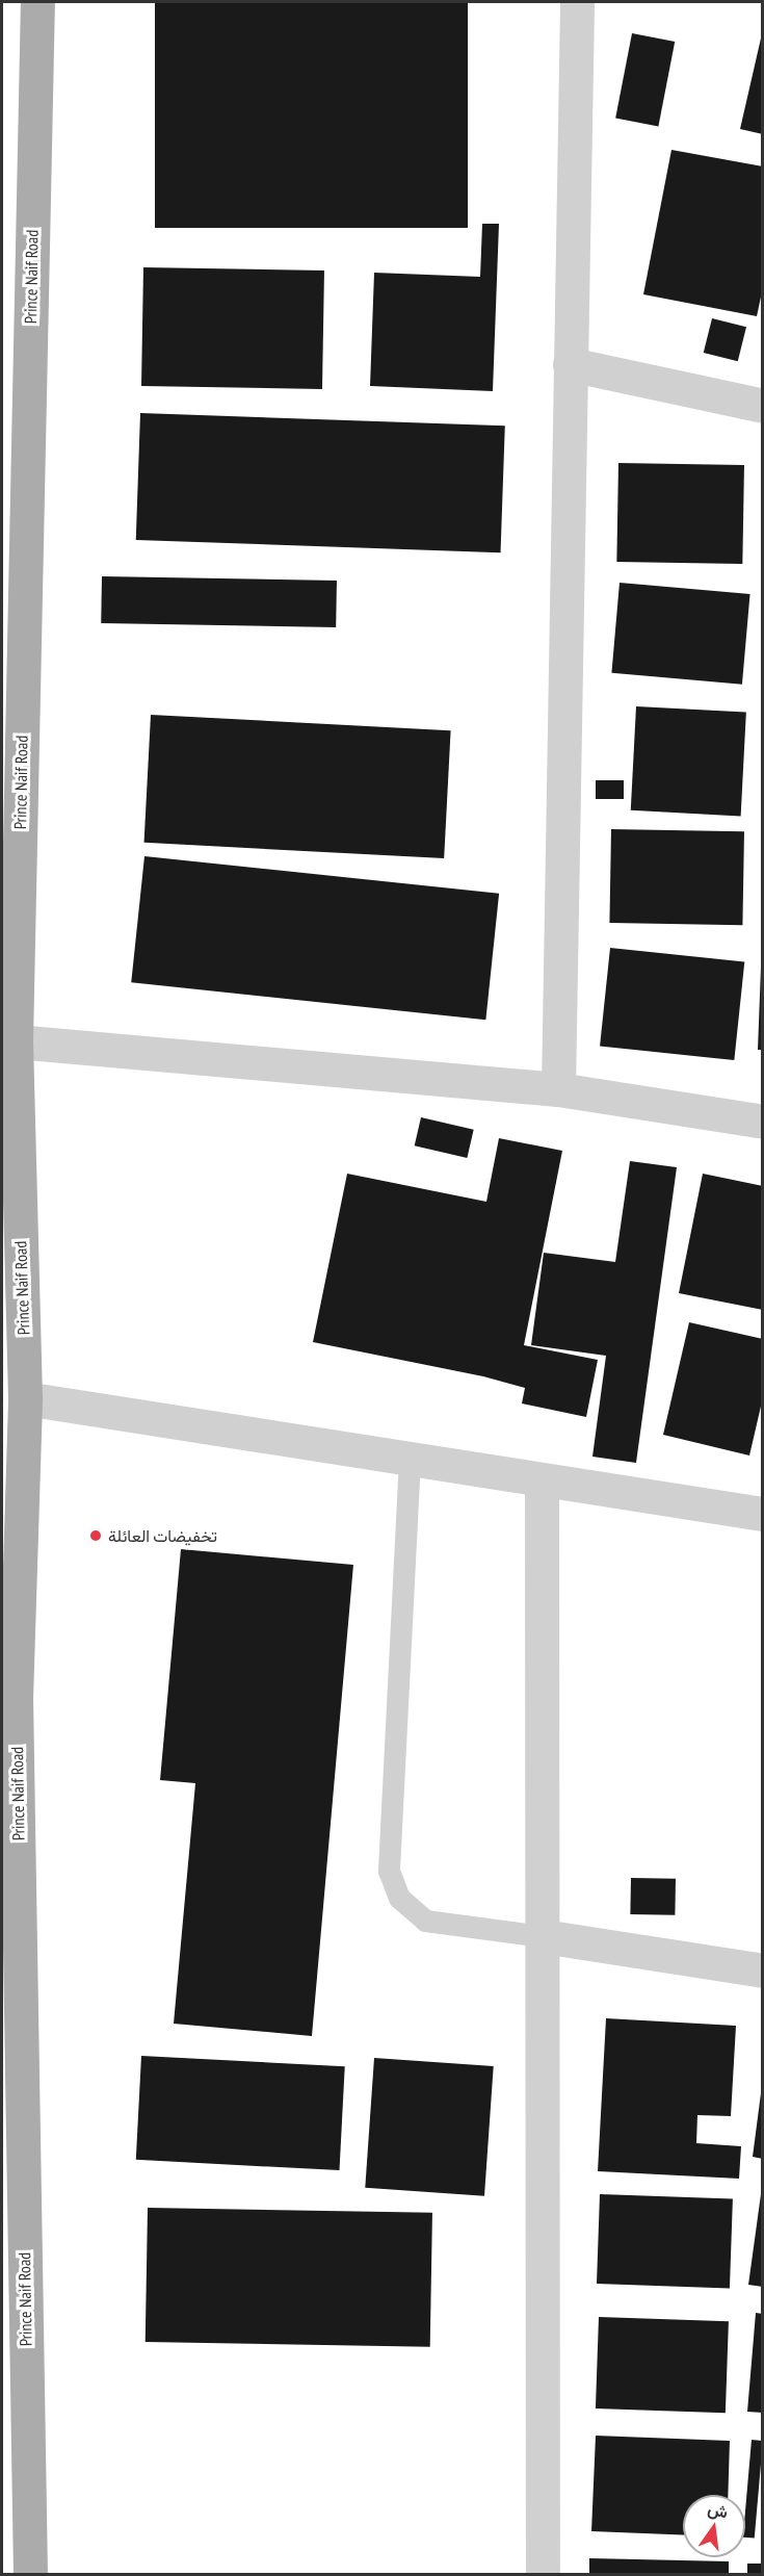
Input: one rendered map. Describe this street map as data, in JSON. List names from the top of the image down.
{
  "streets": {
    "main road": ["Prince Naif Road"]
  },
  "places": ["تخفيضات العائلة"],
  "north": "top"
}
